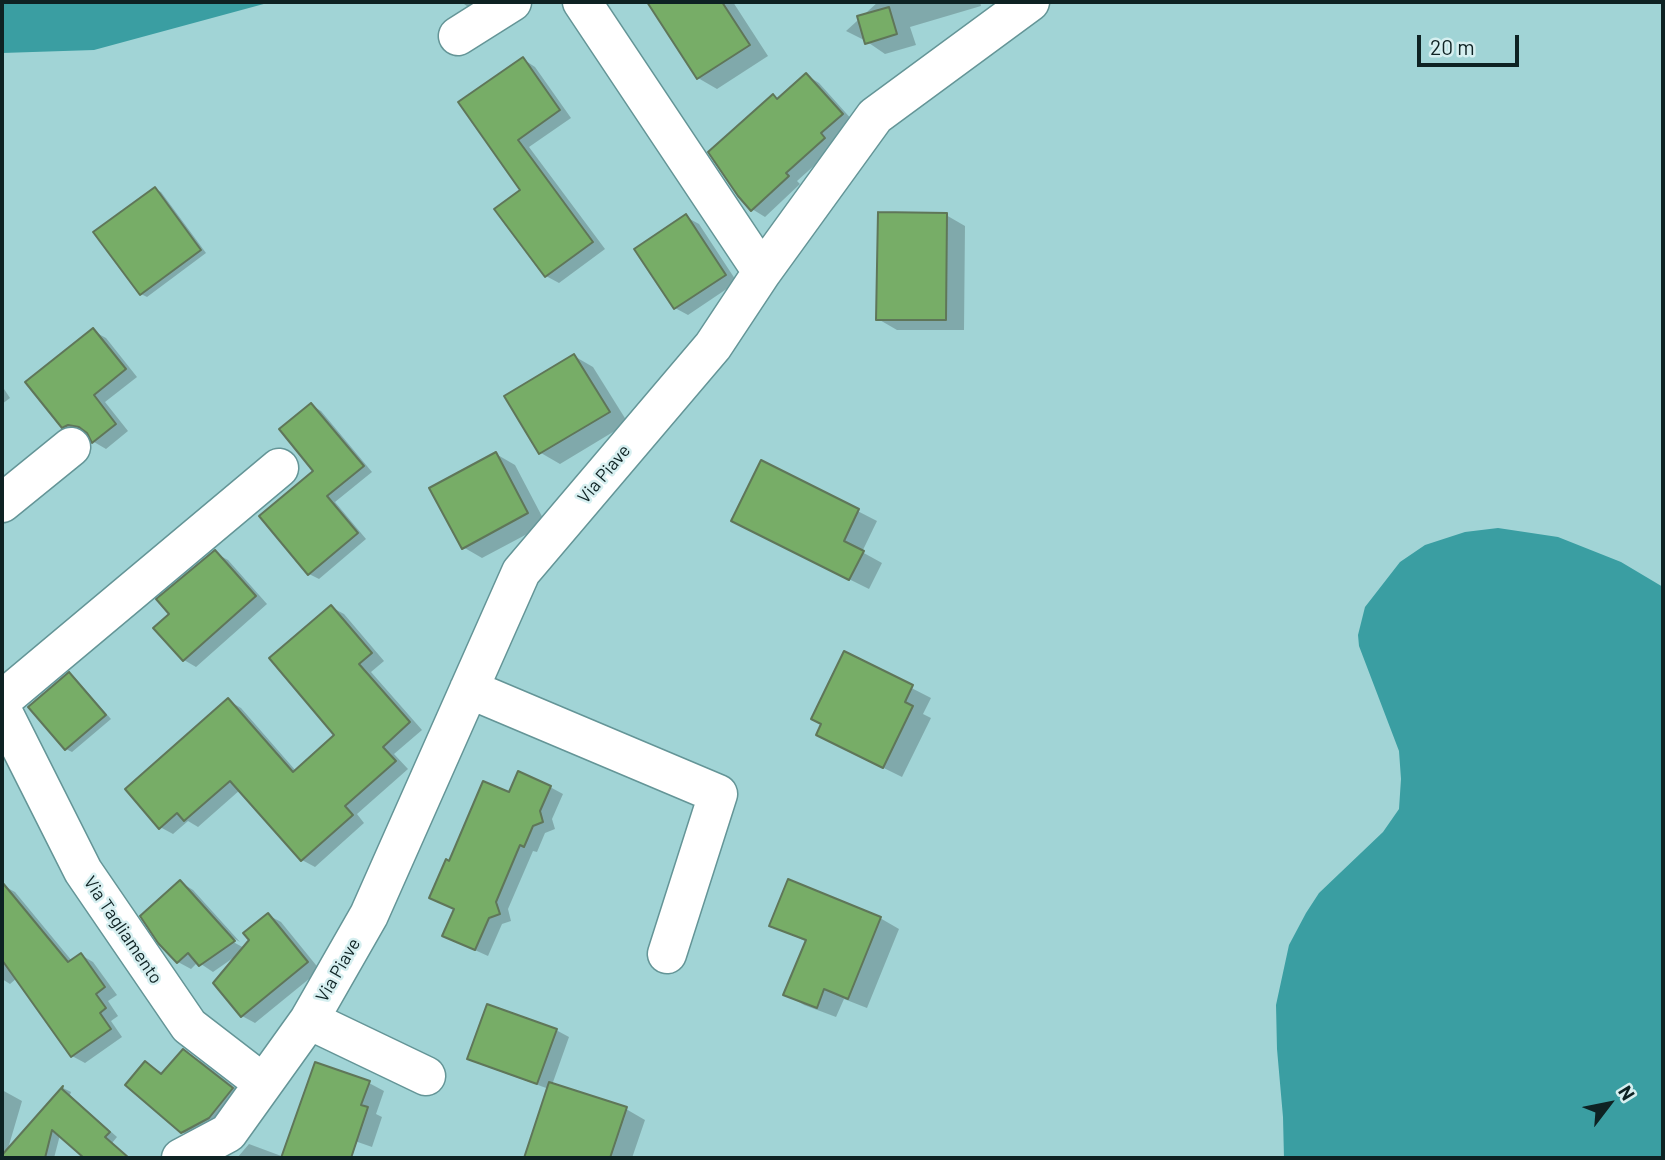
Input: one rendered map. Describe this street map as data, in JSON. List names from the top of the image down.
{
  "streets": {
    "street": ["Via Piave", "Via Tagliamento"]
  },
  "crossings": [
    ["Via Piave", "Via Tagliamento"]
  ],
  "scale_bar": "20 m",
  "north": "top right"
}
